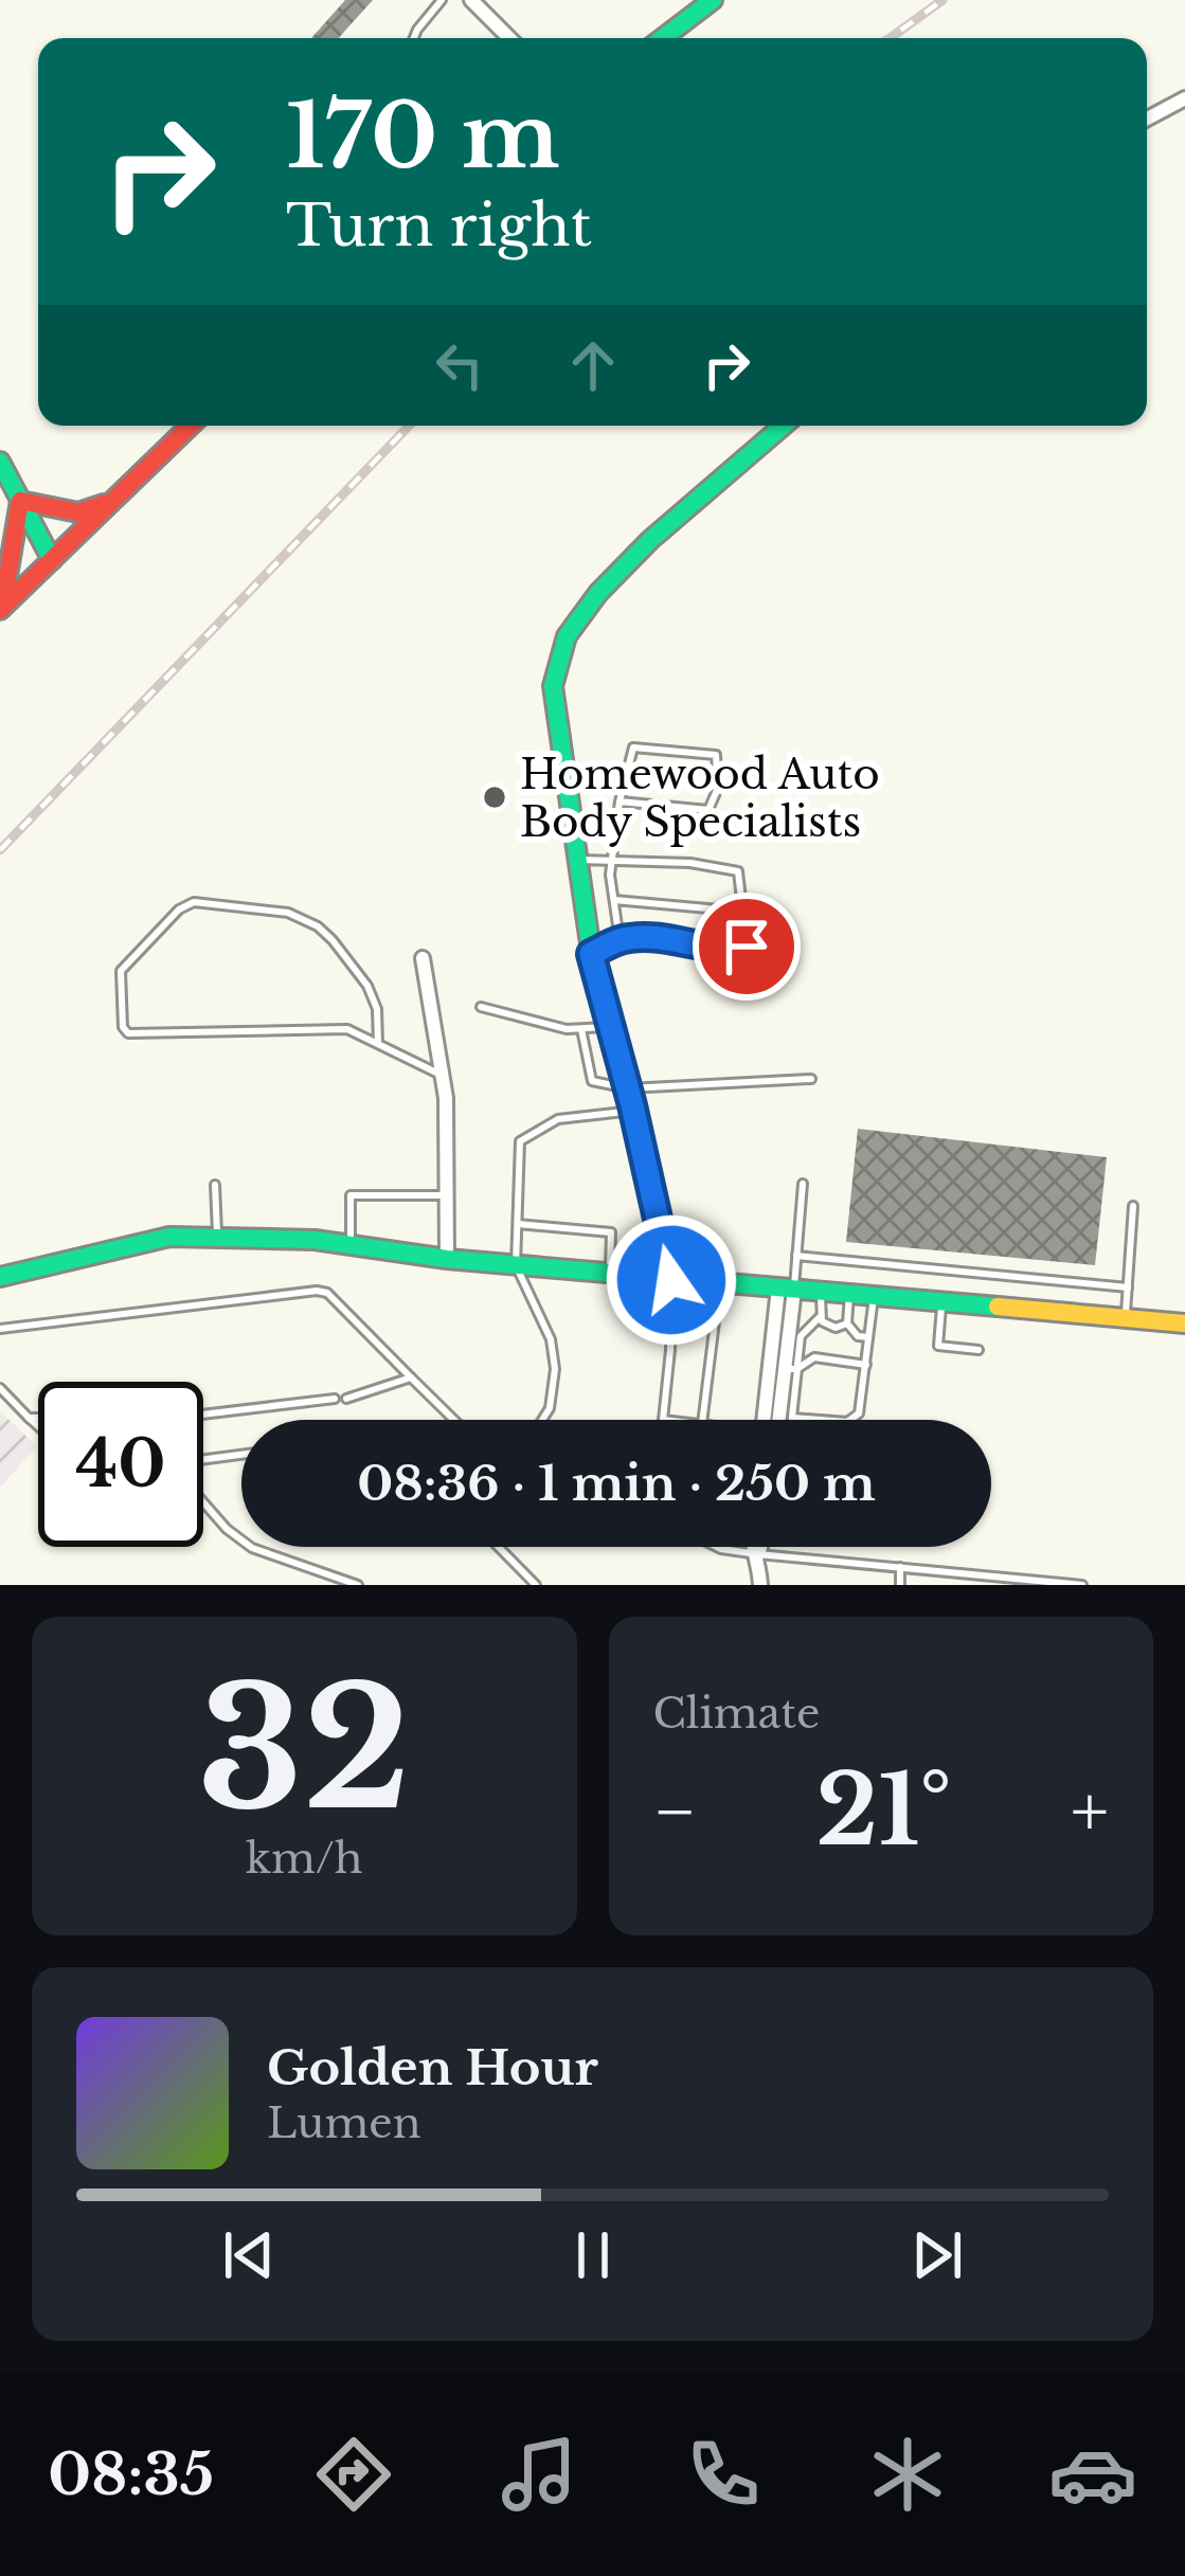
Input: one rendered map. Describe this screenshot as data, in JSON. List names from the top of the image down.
{
  "places": ["Homewood Auto Body Specialists"],
  "page": {
    "turn": ["170 m", "Turn right"],
    "limit": "40",
    "trip": "08:36 · 1 min · 250 m",
    "tile": [
      ["32", "km/h"],
      "Climate"
    ],
    "heat": ["−", "21°", "+"],
    "song": ["Golden Hour", "Lumen"],
    "tabs": "08:35"
  }
}
